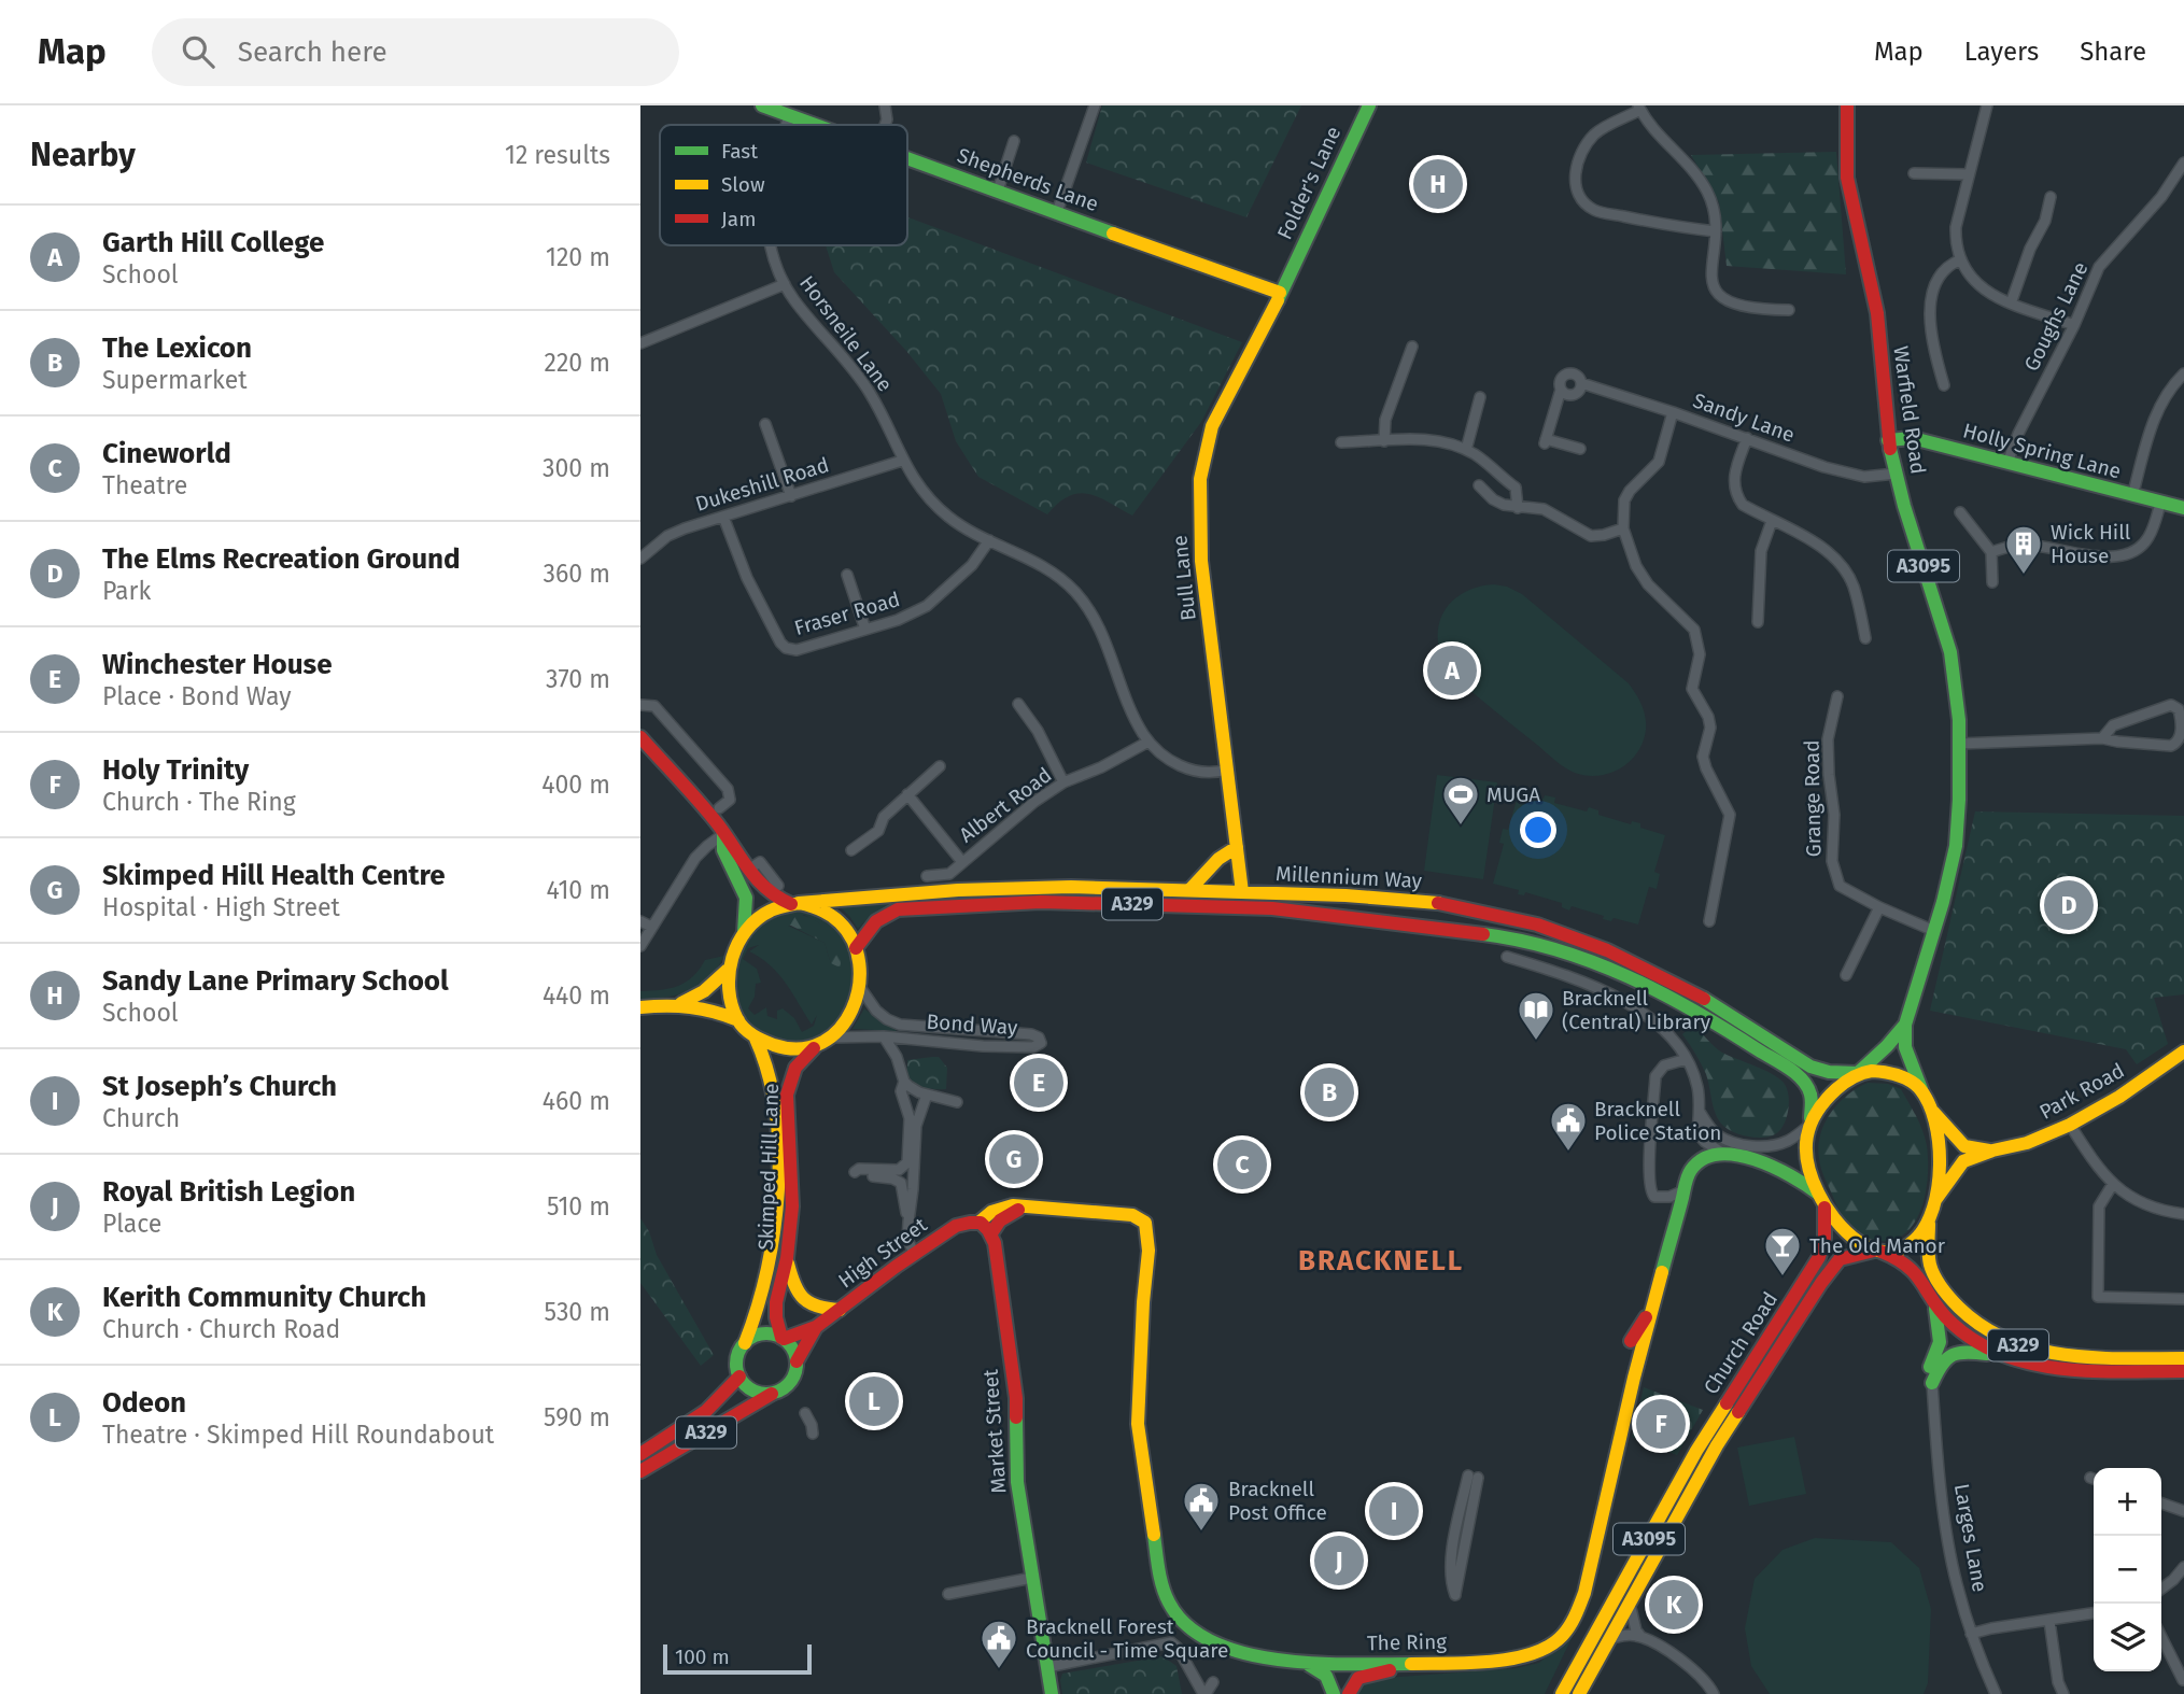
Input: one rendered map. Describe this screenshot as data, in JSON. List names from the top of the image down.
{
  "streets": {
    "main road": [
      "Shepherds Lane",
      "Folder's Lane",
      "Warfield Road",
      "Holly Spring Lane",
      "A3095",
      "Bull Lane",
      "Millennium Way",
      "A329",
      "Park Road",
      "Skimped Hill Lane",
      "High Street",
      "Church Road",
      "Market Street",
      "The Ring"
    ],
    "street": [
      "Goughs Lane",
      "Horsneile Lane",
      "Sandy Lane",
      "Dukeshill Road",
      "Fraser Road",
      "Grange Road",
      "Albert Road",
      "Bond Way",
      "Larges Lane"
    ]
  },
  "crossings": [
    ["Shepherds Lane", "Horsneile Lane"],
    ["Shepherds Lane", "Bull Lane"],
    ["Folder's Lane", "Bull Lane"],
    ["Goughs Lane", "Holly Spring Lane"],
    ["Horsneile Lane", "Dukeshill Road"],
    ["Horsneile Lane", "Bull Lane"],
    ["Horsneile Lane", "Fraser Road"],
    ["Horsneile Lane", "Albert Road"],
    ["Warfield Road", "Sandy Lane"],
    ["Warfield Road", "Holly Spring Lane"],
    ["Warfield Road", "Grange Road"],
    ["Warfield Road", "Millennium Way"],
    ["Warfield Road", "A329"],
    ["Warfield Road", "Park Road"],
    ["Warfield Road", "Church Road"],
    ["Dukeshill Road", "Fraser Road"],
    ["Bull Lane", "Millennium Way"],
    ["Millennium Way", "A329"],
    ["Millennium Way", "Bond Way"],
    ["Millennium Way", "Park Road"],
    ["Millennium Way", "Skimped Hill Lane"],
    ["Millennium Way", "Church Road"],
    ["A329", "Bond Way"],
    ["A329", "Park Road"],
    ["A329", "Skimped Hill Lane"],
    ["A329", "High Street"],
    ["A329", "Church Road"],
    ["Bond Way", "Skimped Hill Lane"],
    ["Park Road", "Church Road"],
    ["Skimped Hill Lane", "High Street"],
    ["High Street", "The Ring"]
  ],
  "districts": ["BRACKNELL"],
  "places": {
    "building": ["Wick Hill House"],
    "sports": ["MUGA"],
    "library": ["Bracknell (Central) Library"],
    "public building": ["Bracknell Police Station", "Bracknell Post Office", "Bracknell Forest Council - Time Square"],
    "bar": ["The Old Manor"]
  },
  "legend": ["Fast", "Slow", "Jam"],
  "scale_bar": "100 m",
  "page": {
    "header": "Map",
    "search": "Search here",
    "nav": ["Map", "Layers", "Share"],
    "heading": ["Nearby", "12 results"],
    "pins": [
      "H",
      "A",
      "D",
      "E",
      "B",
      "G",
      "C",
      "L",
      "F",
      "I",
      "J",
      "K"
    ],
    "list": [
      {
        "mark": "A",
        "name": "Garth Hill College",
        "note": "School",
        "value": "120 m"
      },
      {
        "mark": "B",
        "name": "The Lexicon",
        "note": "Supermarket",
        "value": "220 m"
      },
      {
        "mark": "C",
        "name": "Cineworld",
        "note": "Theatre",
        "value": "300 m"
      },
      {
        "mark": "D",
        "name": "The Elms Recreation Ground",
        "note": "Park",
        "value": "360 m"
      },
      {
        "mark": "E",
        "name": "Winchester House",
        "note": "Place · Bond Way",
        "value": "370 m"
      },
      {
        "mark": "F",
        "name": "Holy Trinity",
        "note": "Church · The Ring",
        "value": "400 m"
      },
      {
        "mark": "G",
        "name": "Skimped Hill Health Centre",
        "note": "Hospital · High Street",
        "value": "410 m"
      },
      {
        "mark": "H",
        "name": "Sandy Lane Primary School",
        "note": "School",
        "value": "440 m"
      },
      {
        "mark": "I",
        "name": "St Joseph’s Church",
        "note": "Church",
        "value": "460 m"
      },
      {
        "mark": "J",
        "name": "Royal British Legion",
        "note": "Place",
        "value": "510 m"
      },
      {
        "mark": "K",
        "name": "Kerith Community Church",
        "note": "Church · Church Road",
        "value": "530 m"
      },
      {
        "mark": "L",
        "name": "Odeon",
        "note": "Theatre · Skimped Hill Roundabout",
        "value": "590 m"
      }
    ],
    "map_buttons": ["+", "−"],
    "scale": "100 m"
  }
}
